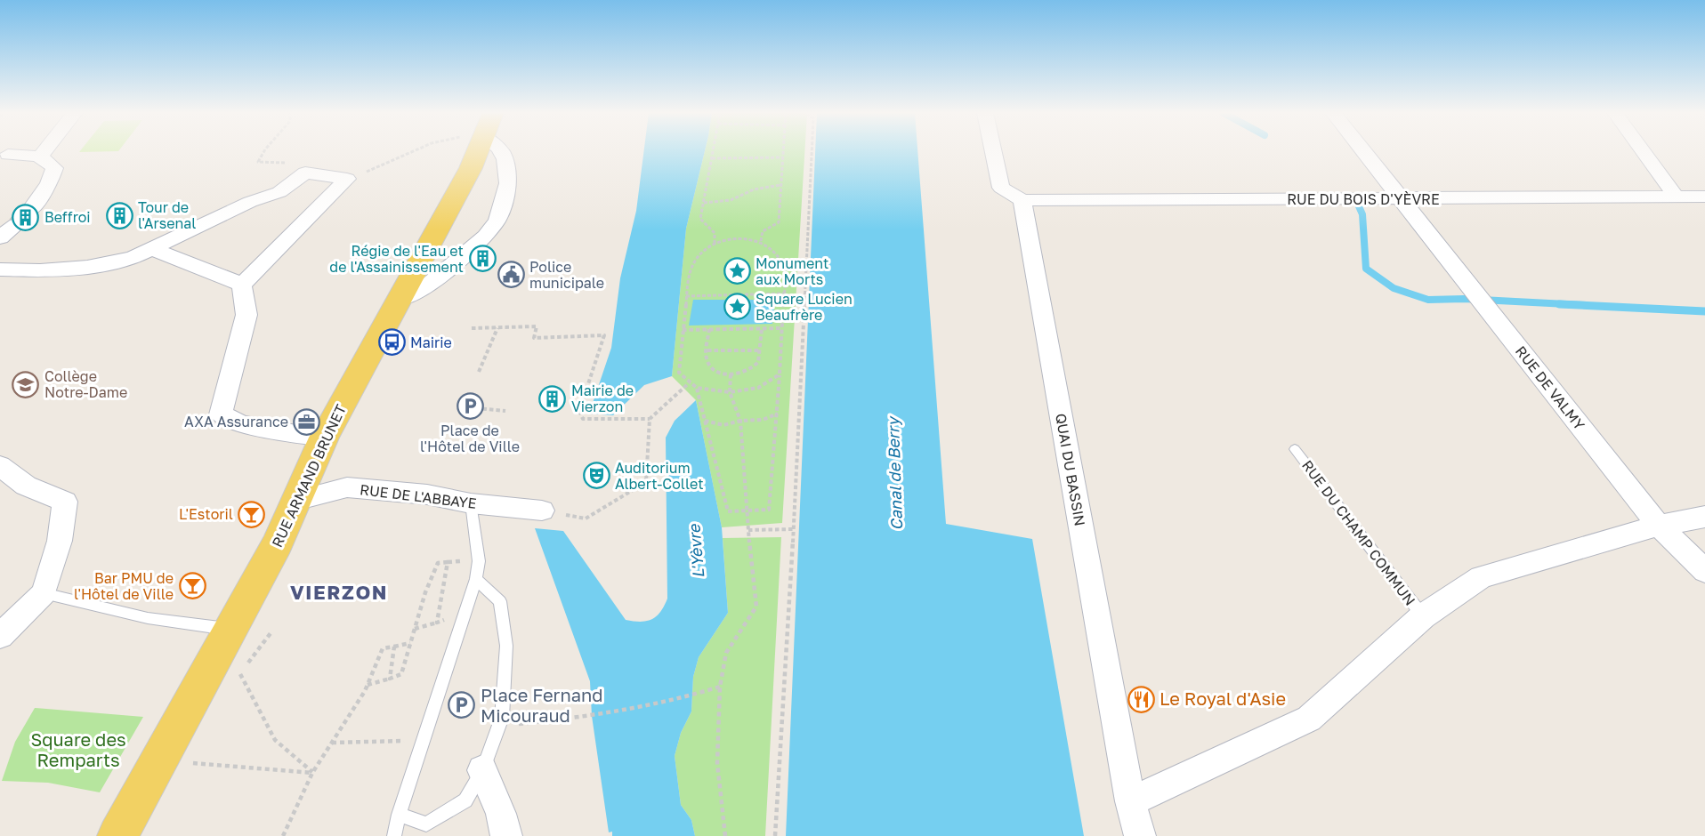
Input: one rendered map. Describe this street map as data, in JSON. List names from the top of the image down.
{
  "streets": {
    "main road": ["RUE ARMAND BRUNET"],
    "street": [
      "RUE DU BOIS D'YÈVRE",
      "RUE DE VALMY",
      "QUAI DU BASSIN",
      "RUE DE L'ABBAYE",
      "RUE DU CHAMP COMMUN"
    ]
  },
  "crossings": [
    ["RUE DU BOIS D'YÈVRE", "RUE DE VALMY"],
    ["RUE DU BOIS D'YÈVRE", "QUAI DU BASSIN"],
    ["RUE DE VALMY", "RUE DU CHAMP COMMUN"],
    ["QUAI DU BASSIN", "RUE DU CHAMP COMMUN"],
    ["RUE ARMAND BRUNET", "RUE DE L'ABBAYE"]
  ],
  "districts": ["VIERZON"],
  "water": ["Canal de Berry", "L'Yèvre"],
  "parks": ["Square des Remparts"],
  "places": {
    "building": [
      "Tour de l'Arsenal",
      "Beffroi",
      "Régie de l'Eau et de l'Assainissement",
      "Mairie de Vierzon"
    ],
    "place": ["Monument aux Morts", "Square Lucien Beaufrère"],
    "public building": ["Police municipale"],
    "bus stop": ["Mairie"],
    "school or university": ["Collège Notre-Dame"],
    "parking": ["Place de l'Hôtel de Ville", "Place Fernand Micouraud"],
    "office": ["AXA Assurance"],
    "theatre": ["Auditorium Albert-Collet"],
    "bar": ["L'Estoril", "Bar PMU de l'Hôtel de Ville"],
    "restaurant": ["Le Royal d'Asie"]
  }
}
